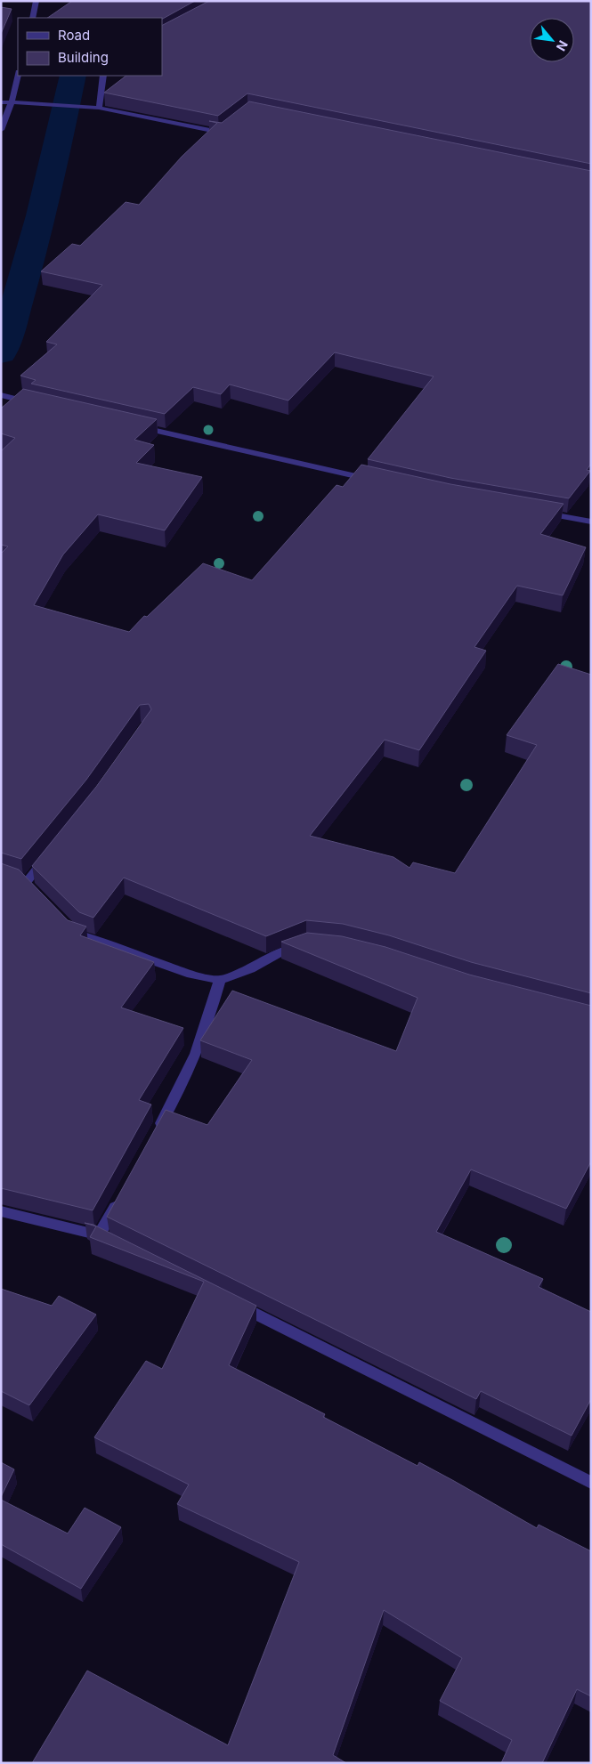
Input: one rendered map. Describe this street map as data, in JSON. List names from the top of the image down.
{
  "legend": ["Road", "Building"],
  "north": "bottom right"
}
